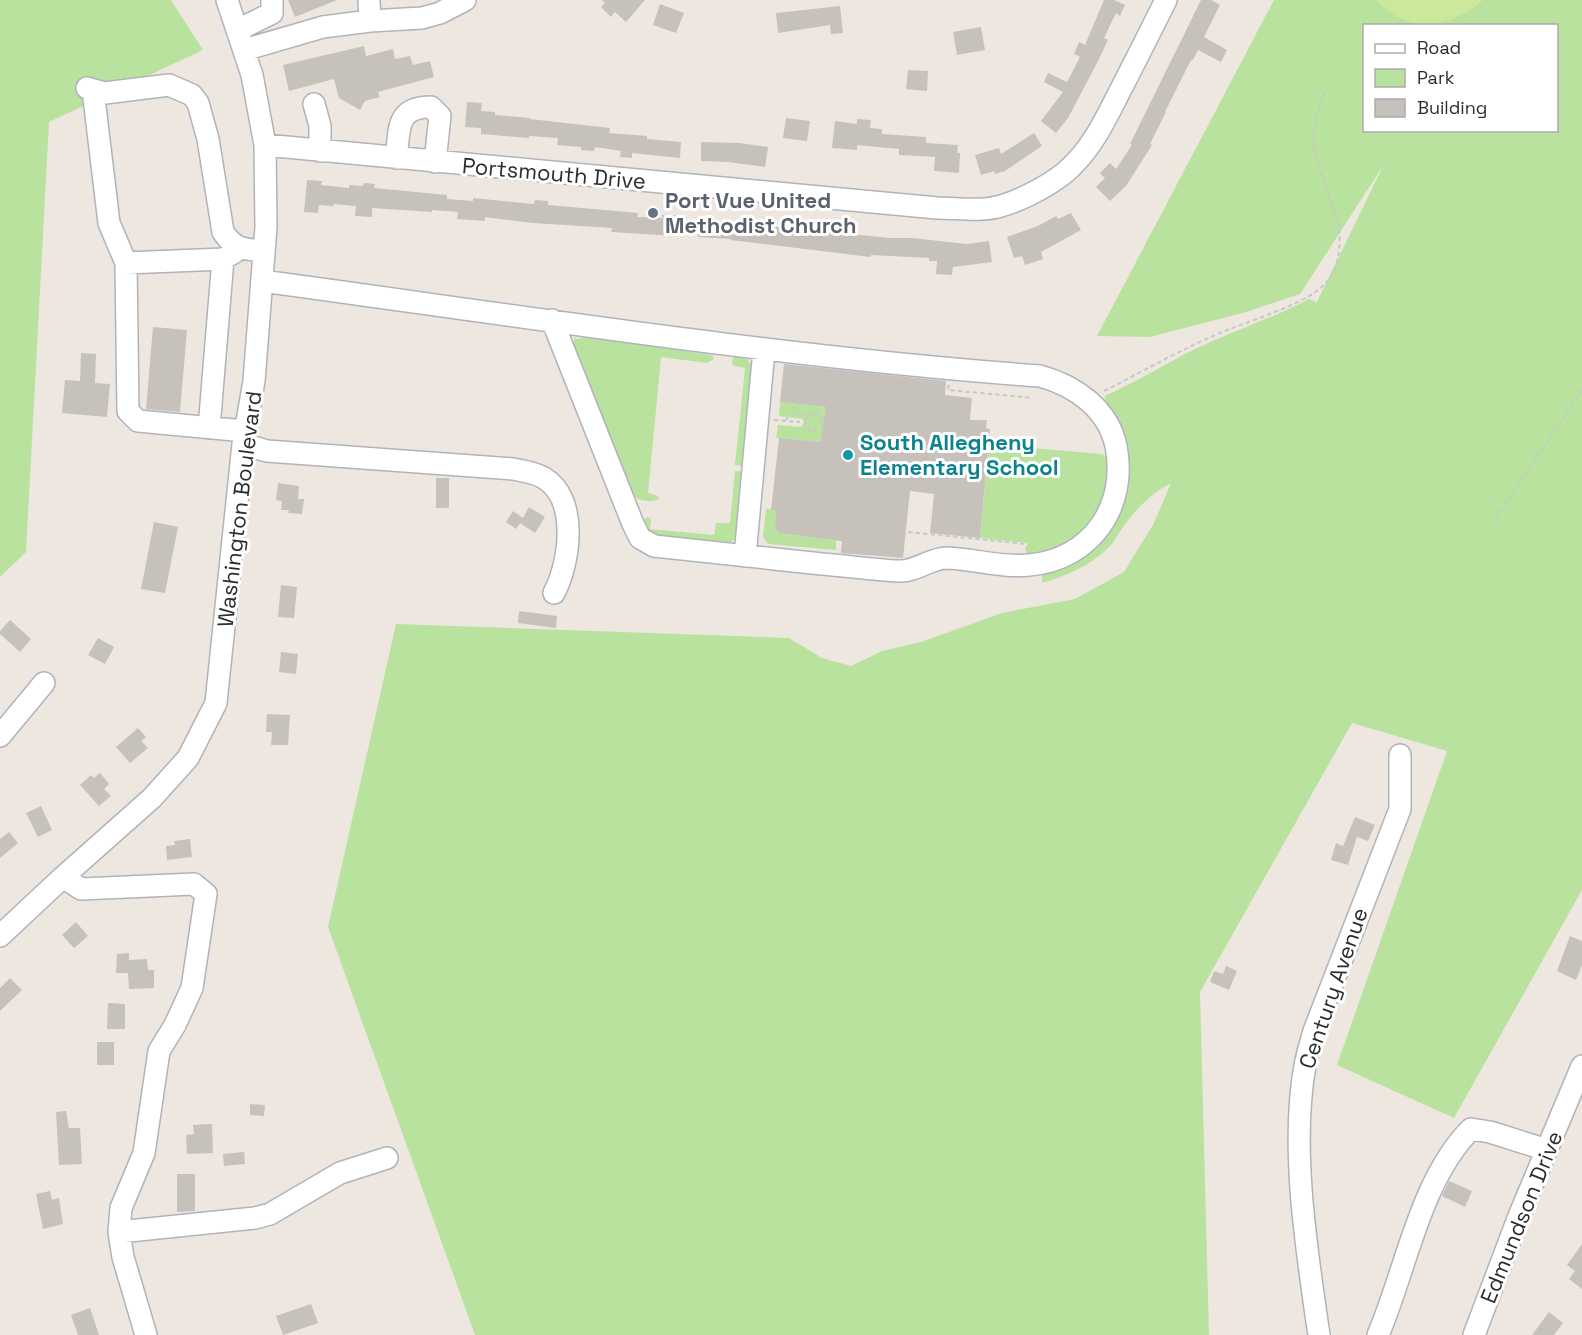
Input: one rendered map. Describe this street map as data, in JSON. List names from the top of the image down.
{
  "streets": {
    "street": [
      "Portsmouth Drive",
      "Washington Boulevard",
      "Century Avenue",
      "Edmundson Drive"
    ]
  },
  "crossings": [
    ["Portsmouth Drive", "Washington Boulevard"]
  ],
  "places": ["Port Vue United Methodist Church", "South Allegheny Elementary School"],
  "legend": ["Road", "Park", "Building"]
}
